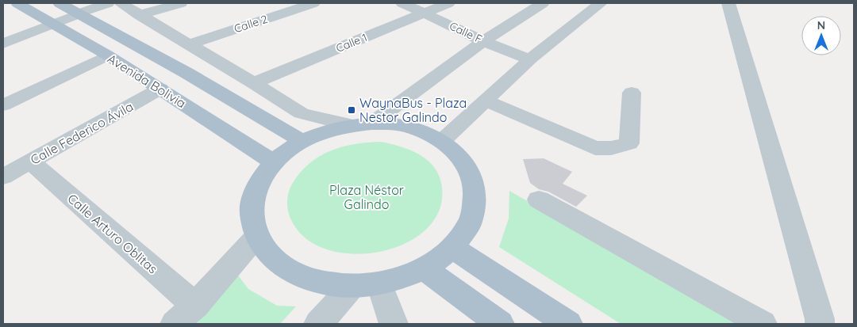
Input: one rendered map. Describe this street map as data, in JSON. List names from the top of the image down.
{
  "streets": {
    "main road": ["Avenida Bolivia"],
    "street": [
      "Calle 2",
      "Calle F",
      "Calle 1",
      "Calle Federico Ávila",
      "Calle Arturo Oblitas"
    ]
  },
  "crossings": [
    ["Calle F", "Calle 1"],
    ["Avenida Bolivia", "Calle Federico Ávila"],
    ["Calle Federico Ávila", "Calle Arturo Oblitas"]
  ],
  "parks": ["Plaza Néstor Galindo"],
  "places": {
    "transit": ["WaynaBus - Plaza Nestor Galindo"]
  },
  "north": "top"
}
